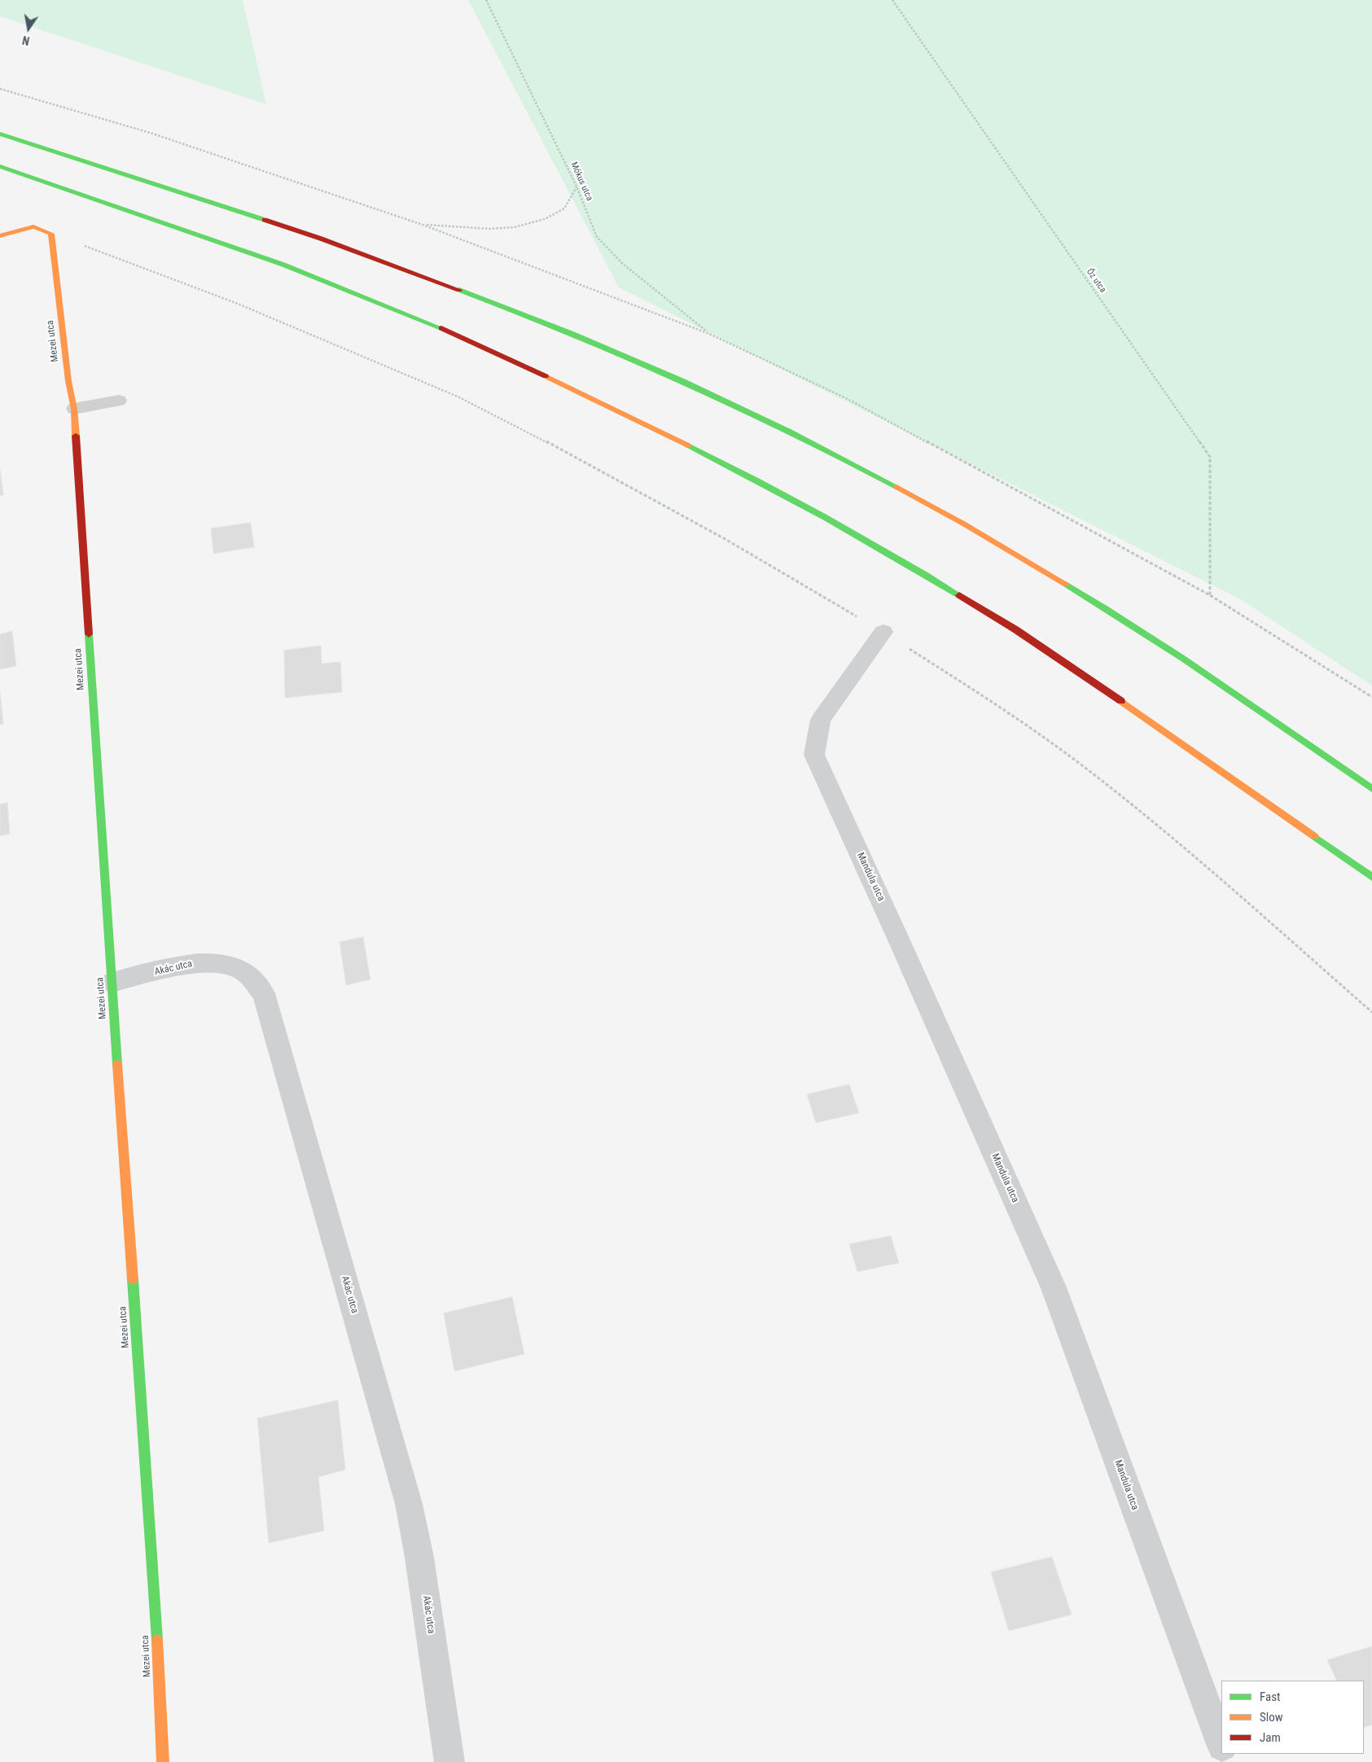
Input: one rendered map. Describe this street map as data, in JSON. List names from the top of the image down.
{
  "streets": {
    "main road": ["Mezei utca"],
    "street": ["Mandula utca", "Akác utca"],
    "path": ["Mókus utca", "Őz utca"]
  },
  "crossings": [
    ["Mezei utca", "Akác utca"]
  ],
  "legend": ["Fast", "Slow", "Jam"],
  "north": "bottom"
}
